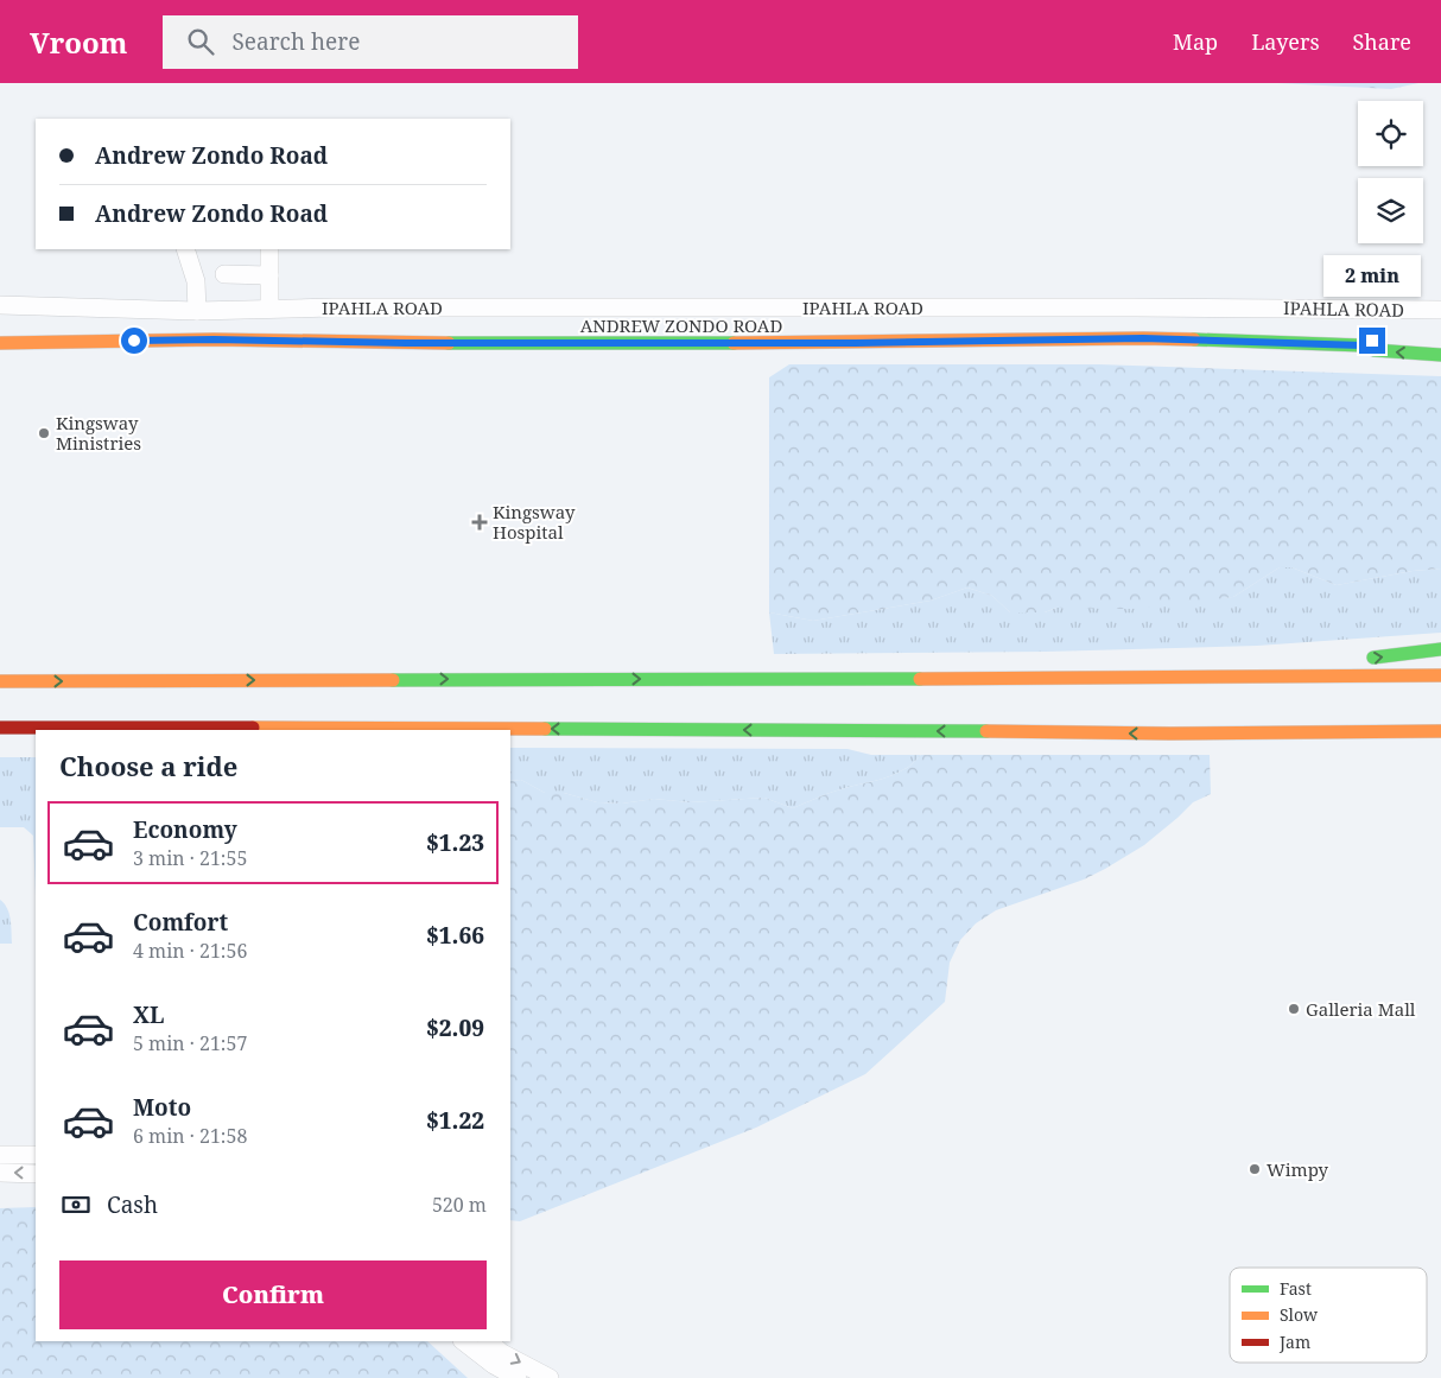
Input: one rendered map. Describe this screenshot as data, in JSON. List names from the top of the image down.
{
  "streets": {
    "main road": ["ANDREW ZONDO ROAD"],
    "street": ["IPAHLA ROAD"]
  },
  "places": {
    "other": ["Kingsway Ministries", "Galleria Mall", "Wimpy"],
    "health": ["Kingsway Hospital"]
  },
  "legend": ["Fast", "Slow", "Jam"],
  "page": {
    "header": "Vroom",
    "search": "Search here",
    "nav": ["Map", "Layers", "Share"],
    "banner": ["Andrew Zondo Road", "Andrew Zondo Road"],
    "bubble": "2 min",
    "heading": "Choose a ride",
    "list": [
      {
        "name": "Economy",
        "note": "3 min · 21:55",
        "value": "$1.23"
      },
      {
        "name": "Comfort",
        "note": "4 min · 21:56",
        "value": "$1.66"
      },
      {
        "name": "XL",
        "note": "5 min · 21:57",
        "value": "$2.09"
      },
      {
        "name": "Moto",
        "note": "6 min · 21:58",
        "value": "$1.22"
      }
    ],
    "pay": ["Cash", "520 m"],
    "buttons": "Confirm"
  }
}
